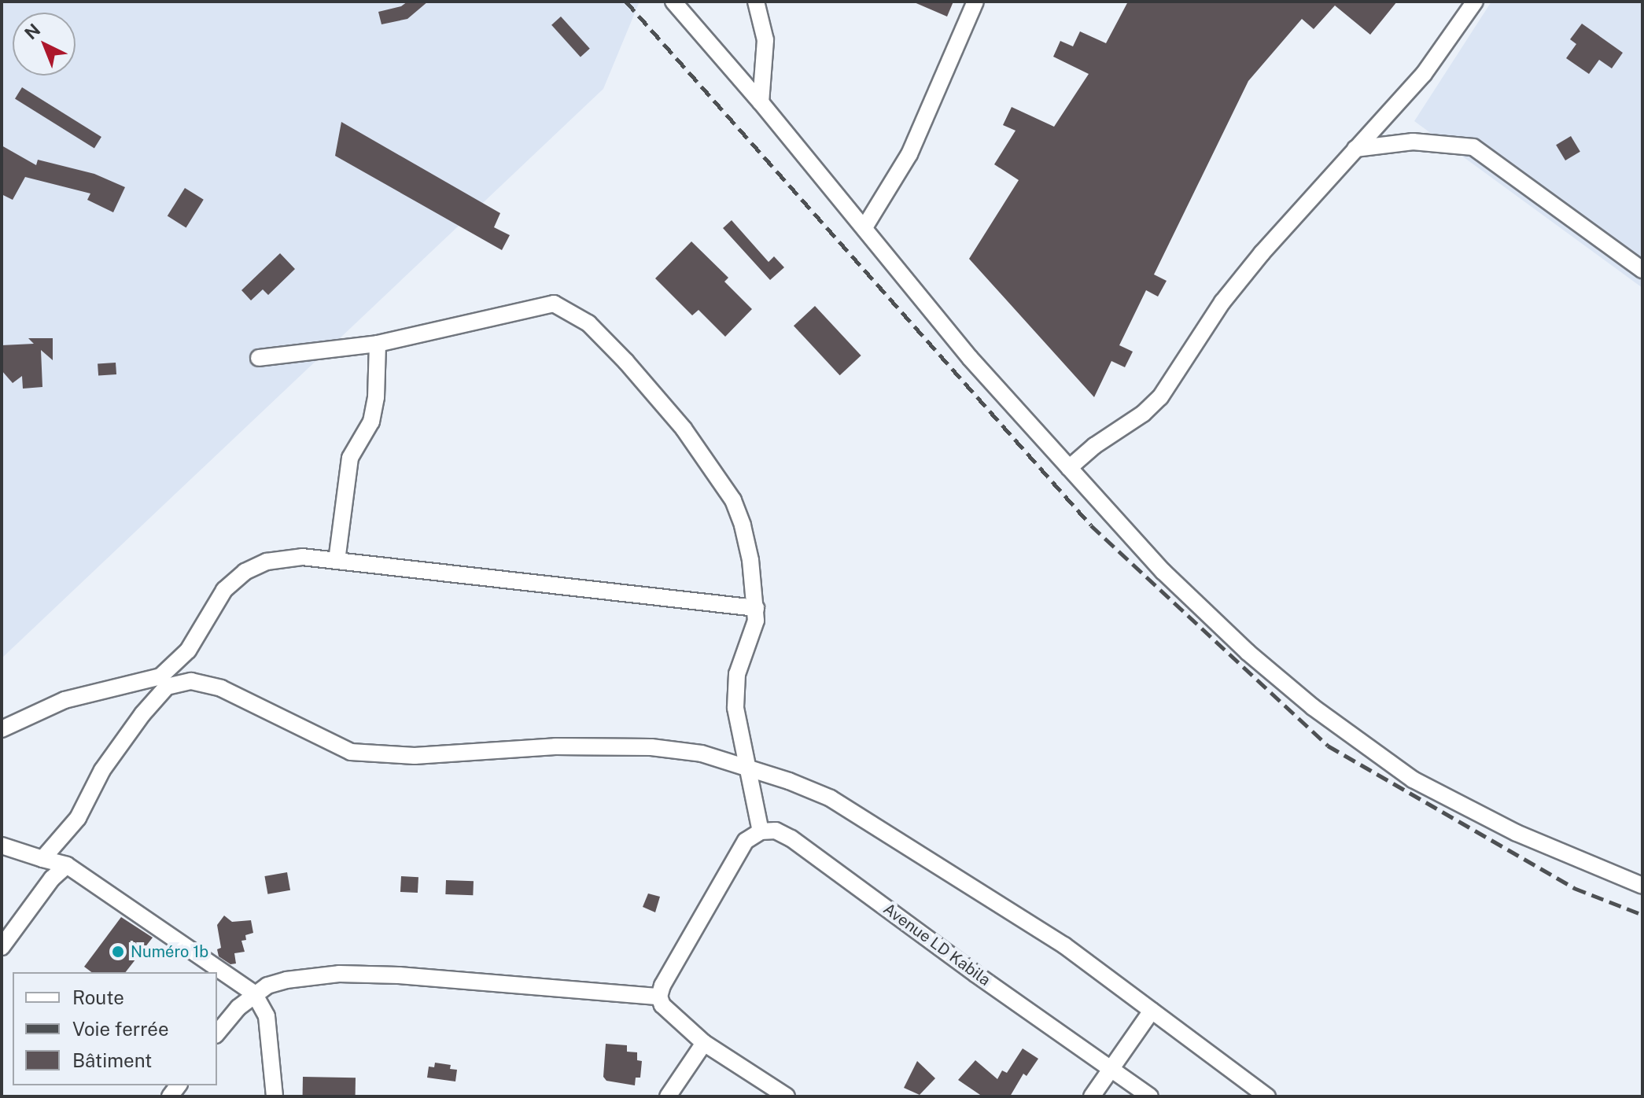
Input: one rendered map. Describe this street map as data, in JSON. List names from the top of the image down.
{
  "streets": {
    "street": ["Avenue LD Kabila"]
  },
  "places": ["Numéro 1b"],
  "legend": ["Route", "Voie ferrée", "Bâtiment"],
  "north": "top left"
}
